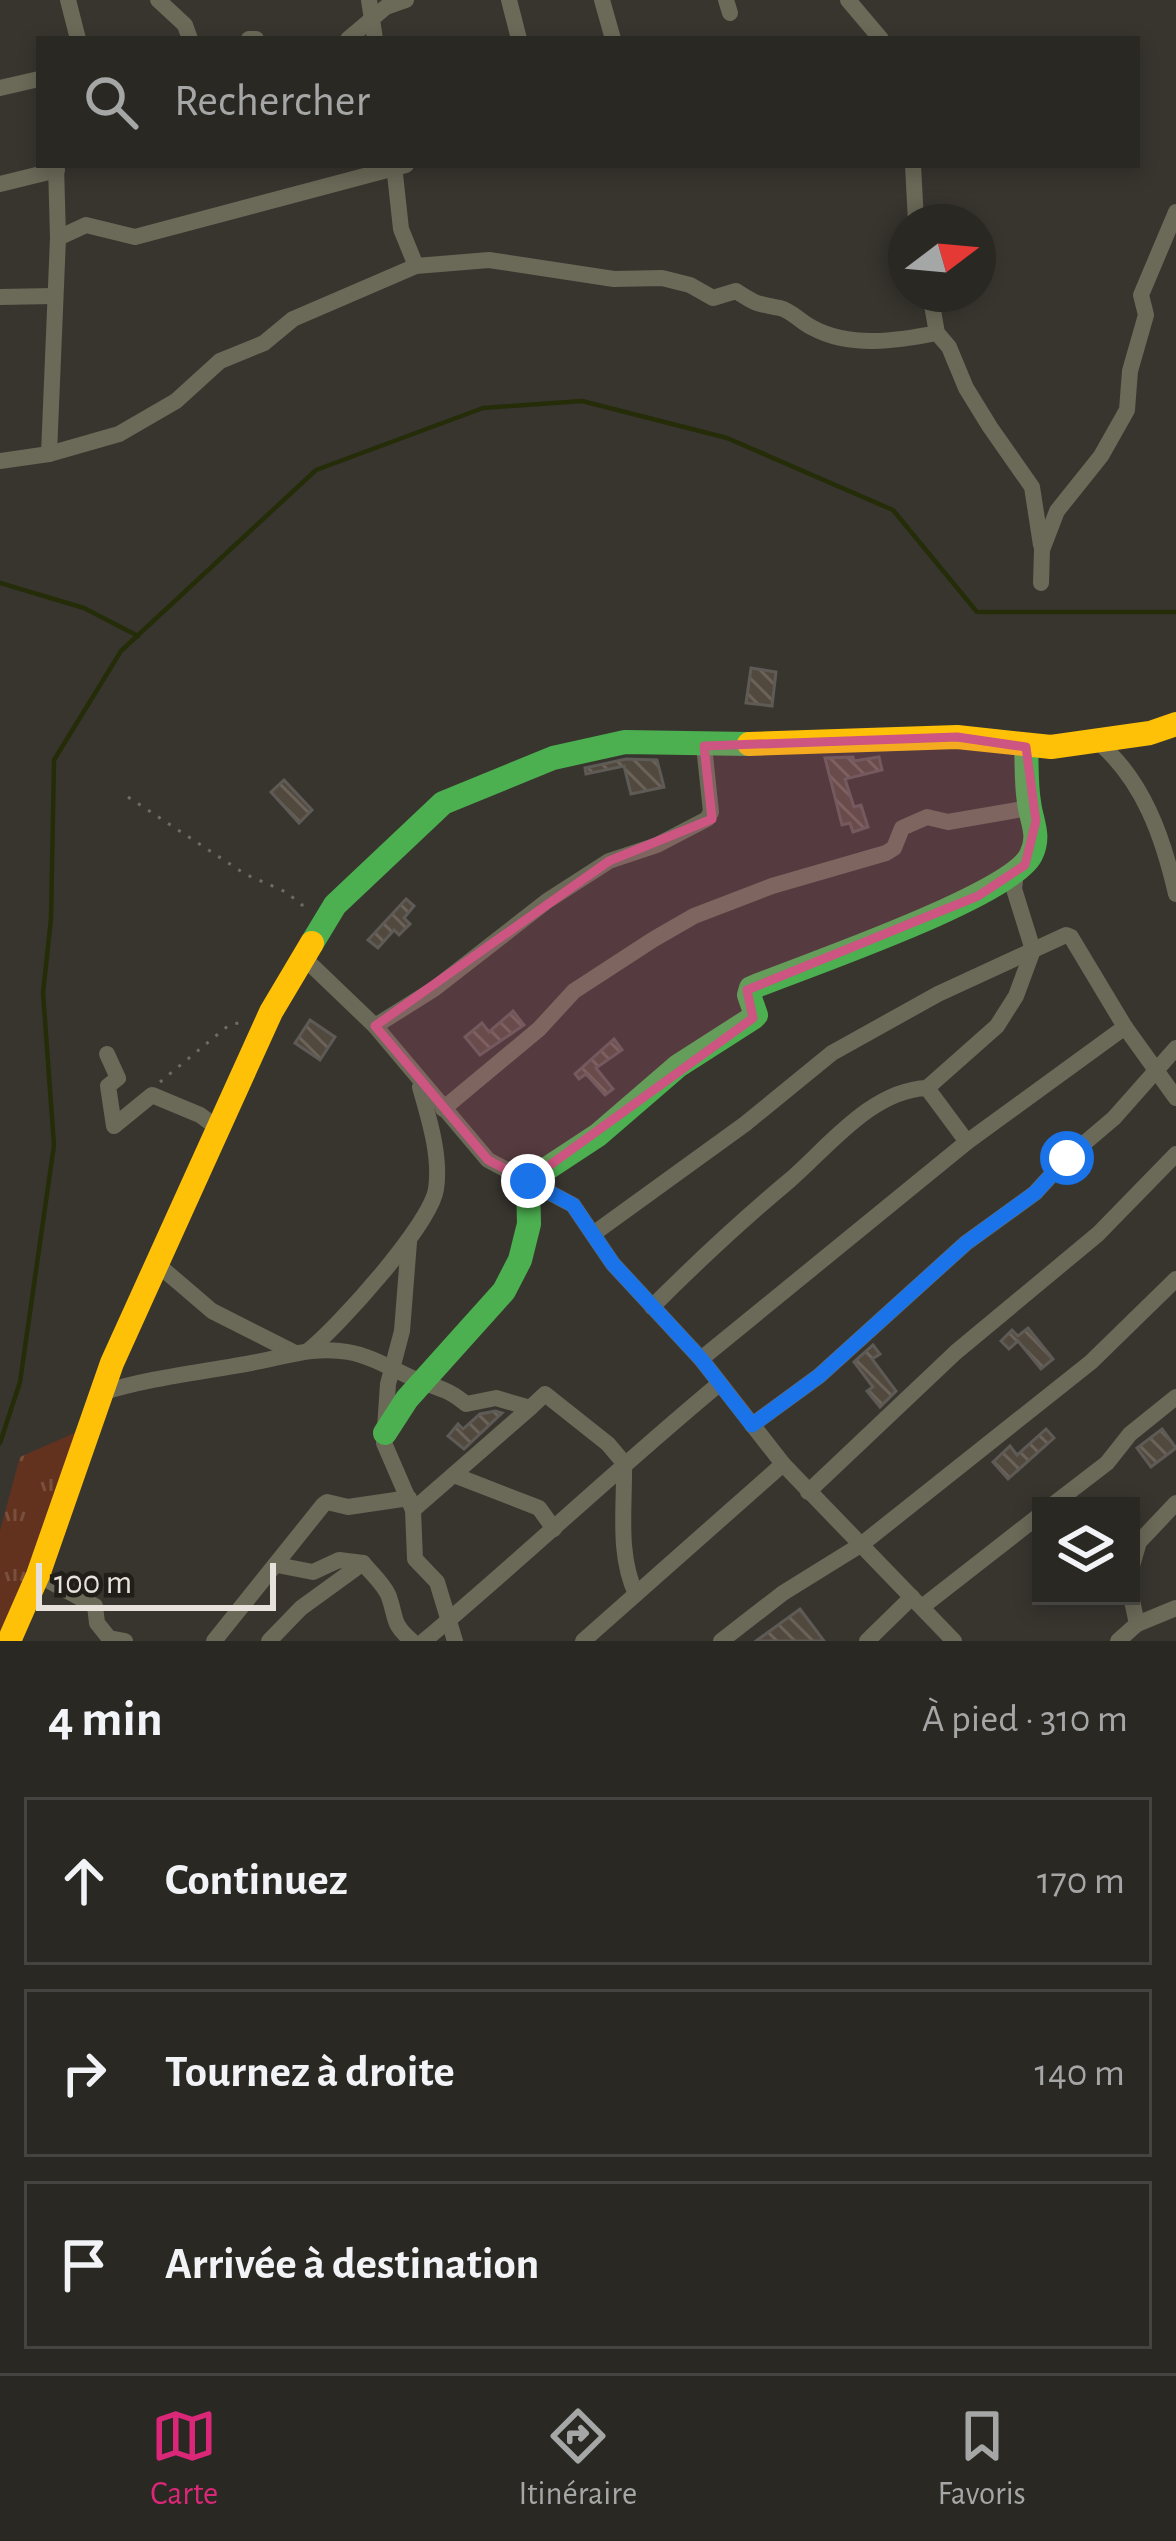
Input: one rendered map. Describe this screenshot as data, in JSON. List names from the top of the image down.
{
  "scale_bar": "100 m",
  "north": "right",
  "page": {
    "search": "Rechercher",
    "scale": "100 m",
    "heading": ["4 min", "À pied · 310 m"],
    "list": [
      ["Continuez", "170 m"],
      ["Tournez à droite", "140 m"],
      "Arrivée à destination"
    ],
    "nav": ["Carte", "Itinéraire", "Favoris"]
  }
}
